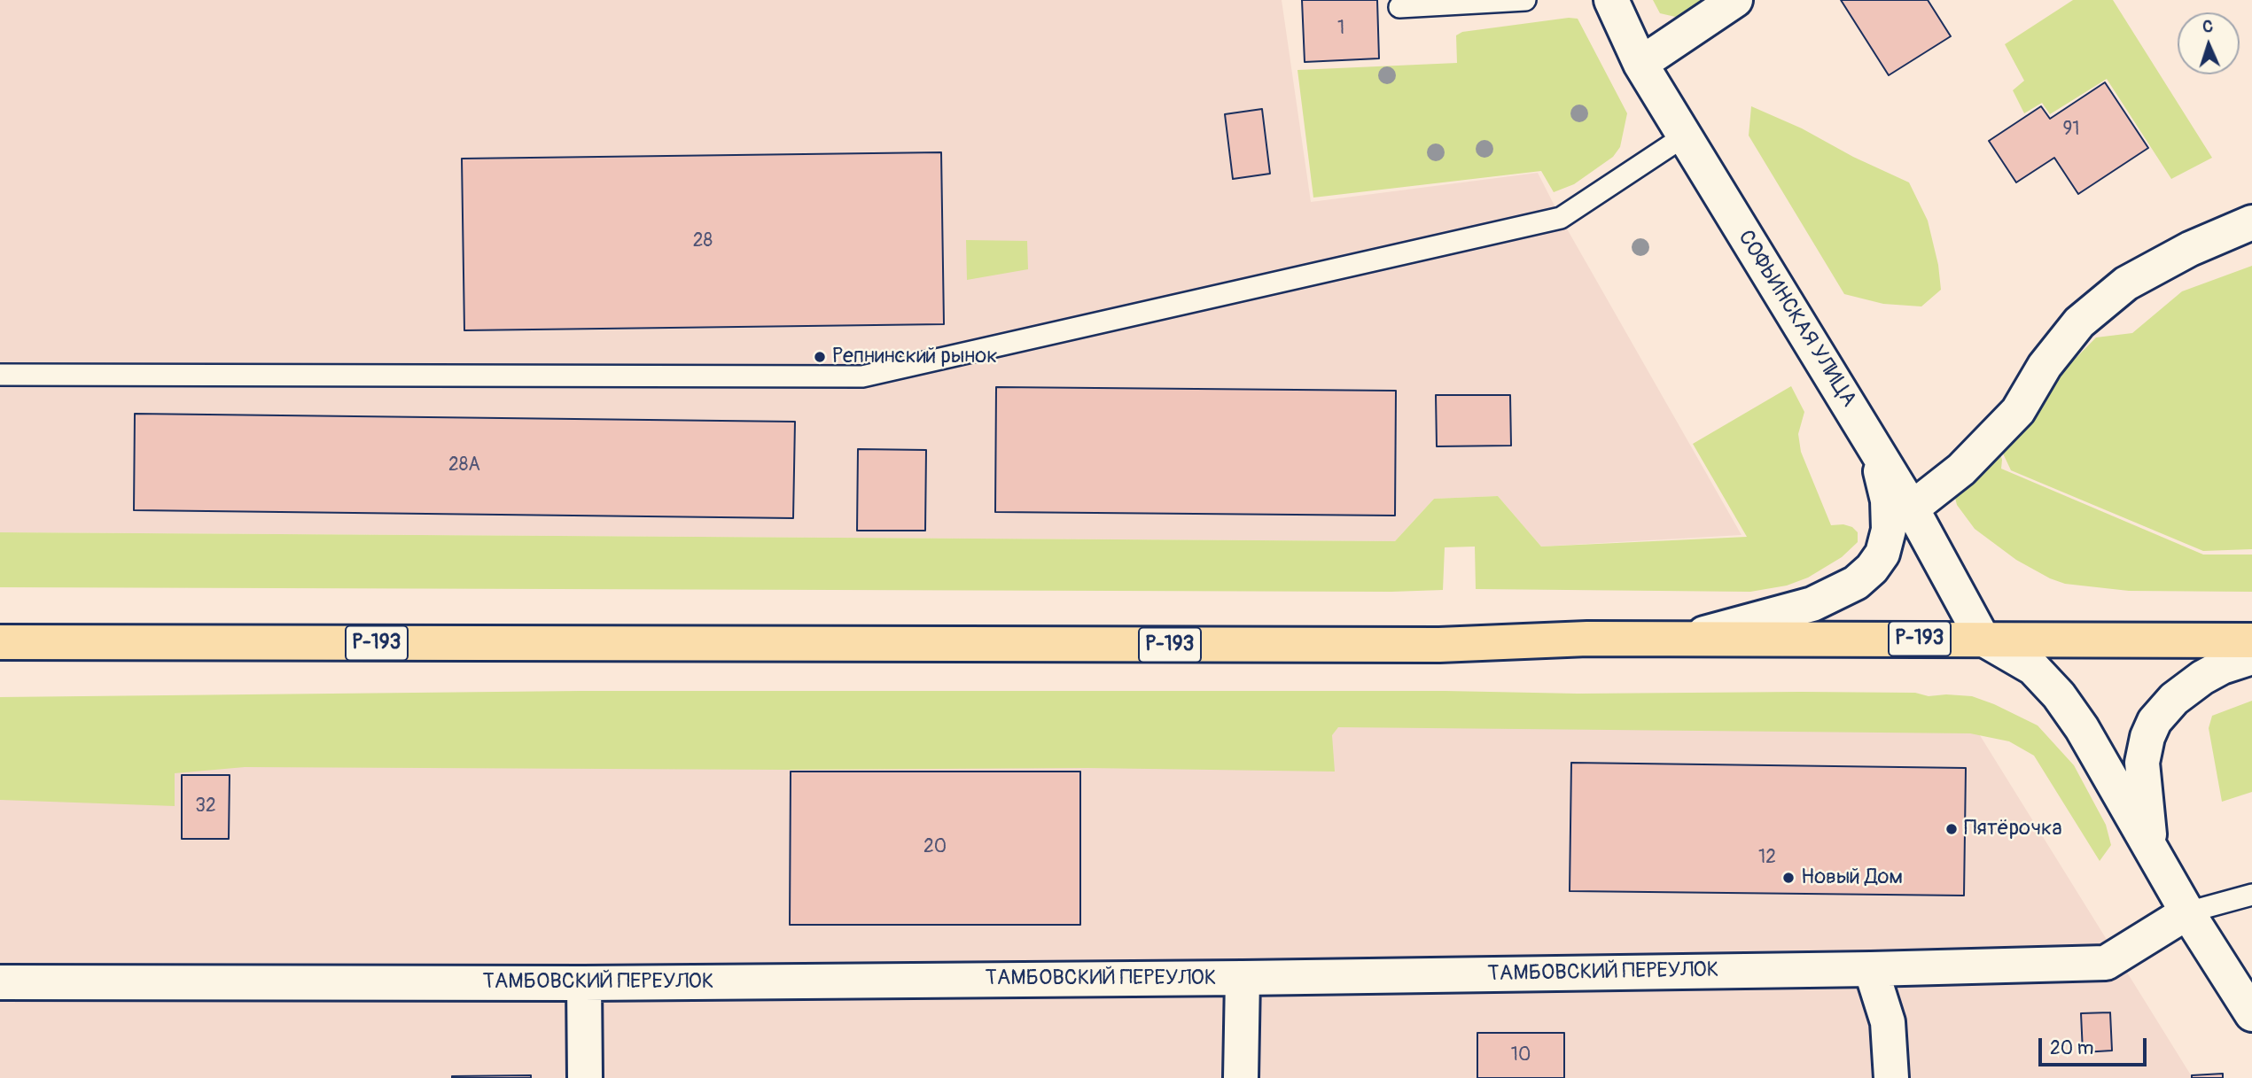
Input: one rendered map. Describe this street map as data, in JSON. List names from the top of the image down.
{
  "streets": {
    "highway": ["Р-193"],
    "street": ["СОФЬИНСКАЯ УЛИЦА", "ТАМБОВСКИЙ ПЕРЕУЛОК"]
  },
  "crossings": [
    ["СОФЬИНСКАЯ УЛИЦА", "Р-193"]
  ],
  "places": ["Репнинский рынок", "Пятёрочка", "Новый Дом"],
  "house_numbers": [
    "1",
    "91",
    "28",
    "28А",
    "32",
    "20",
    "12",
    "10"
  ],
  "scale_bar": "20 m",
  "north": "top"
}
